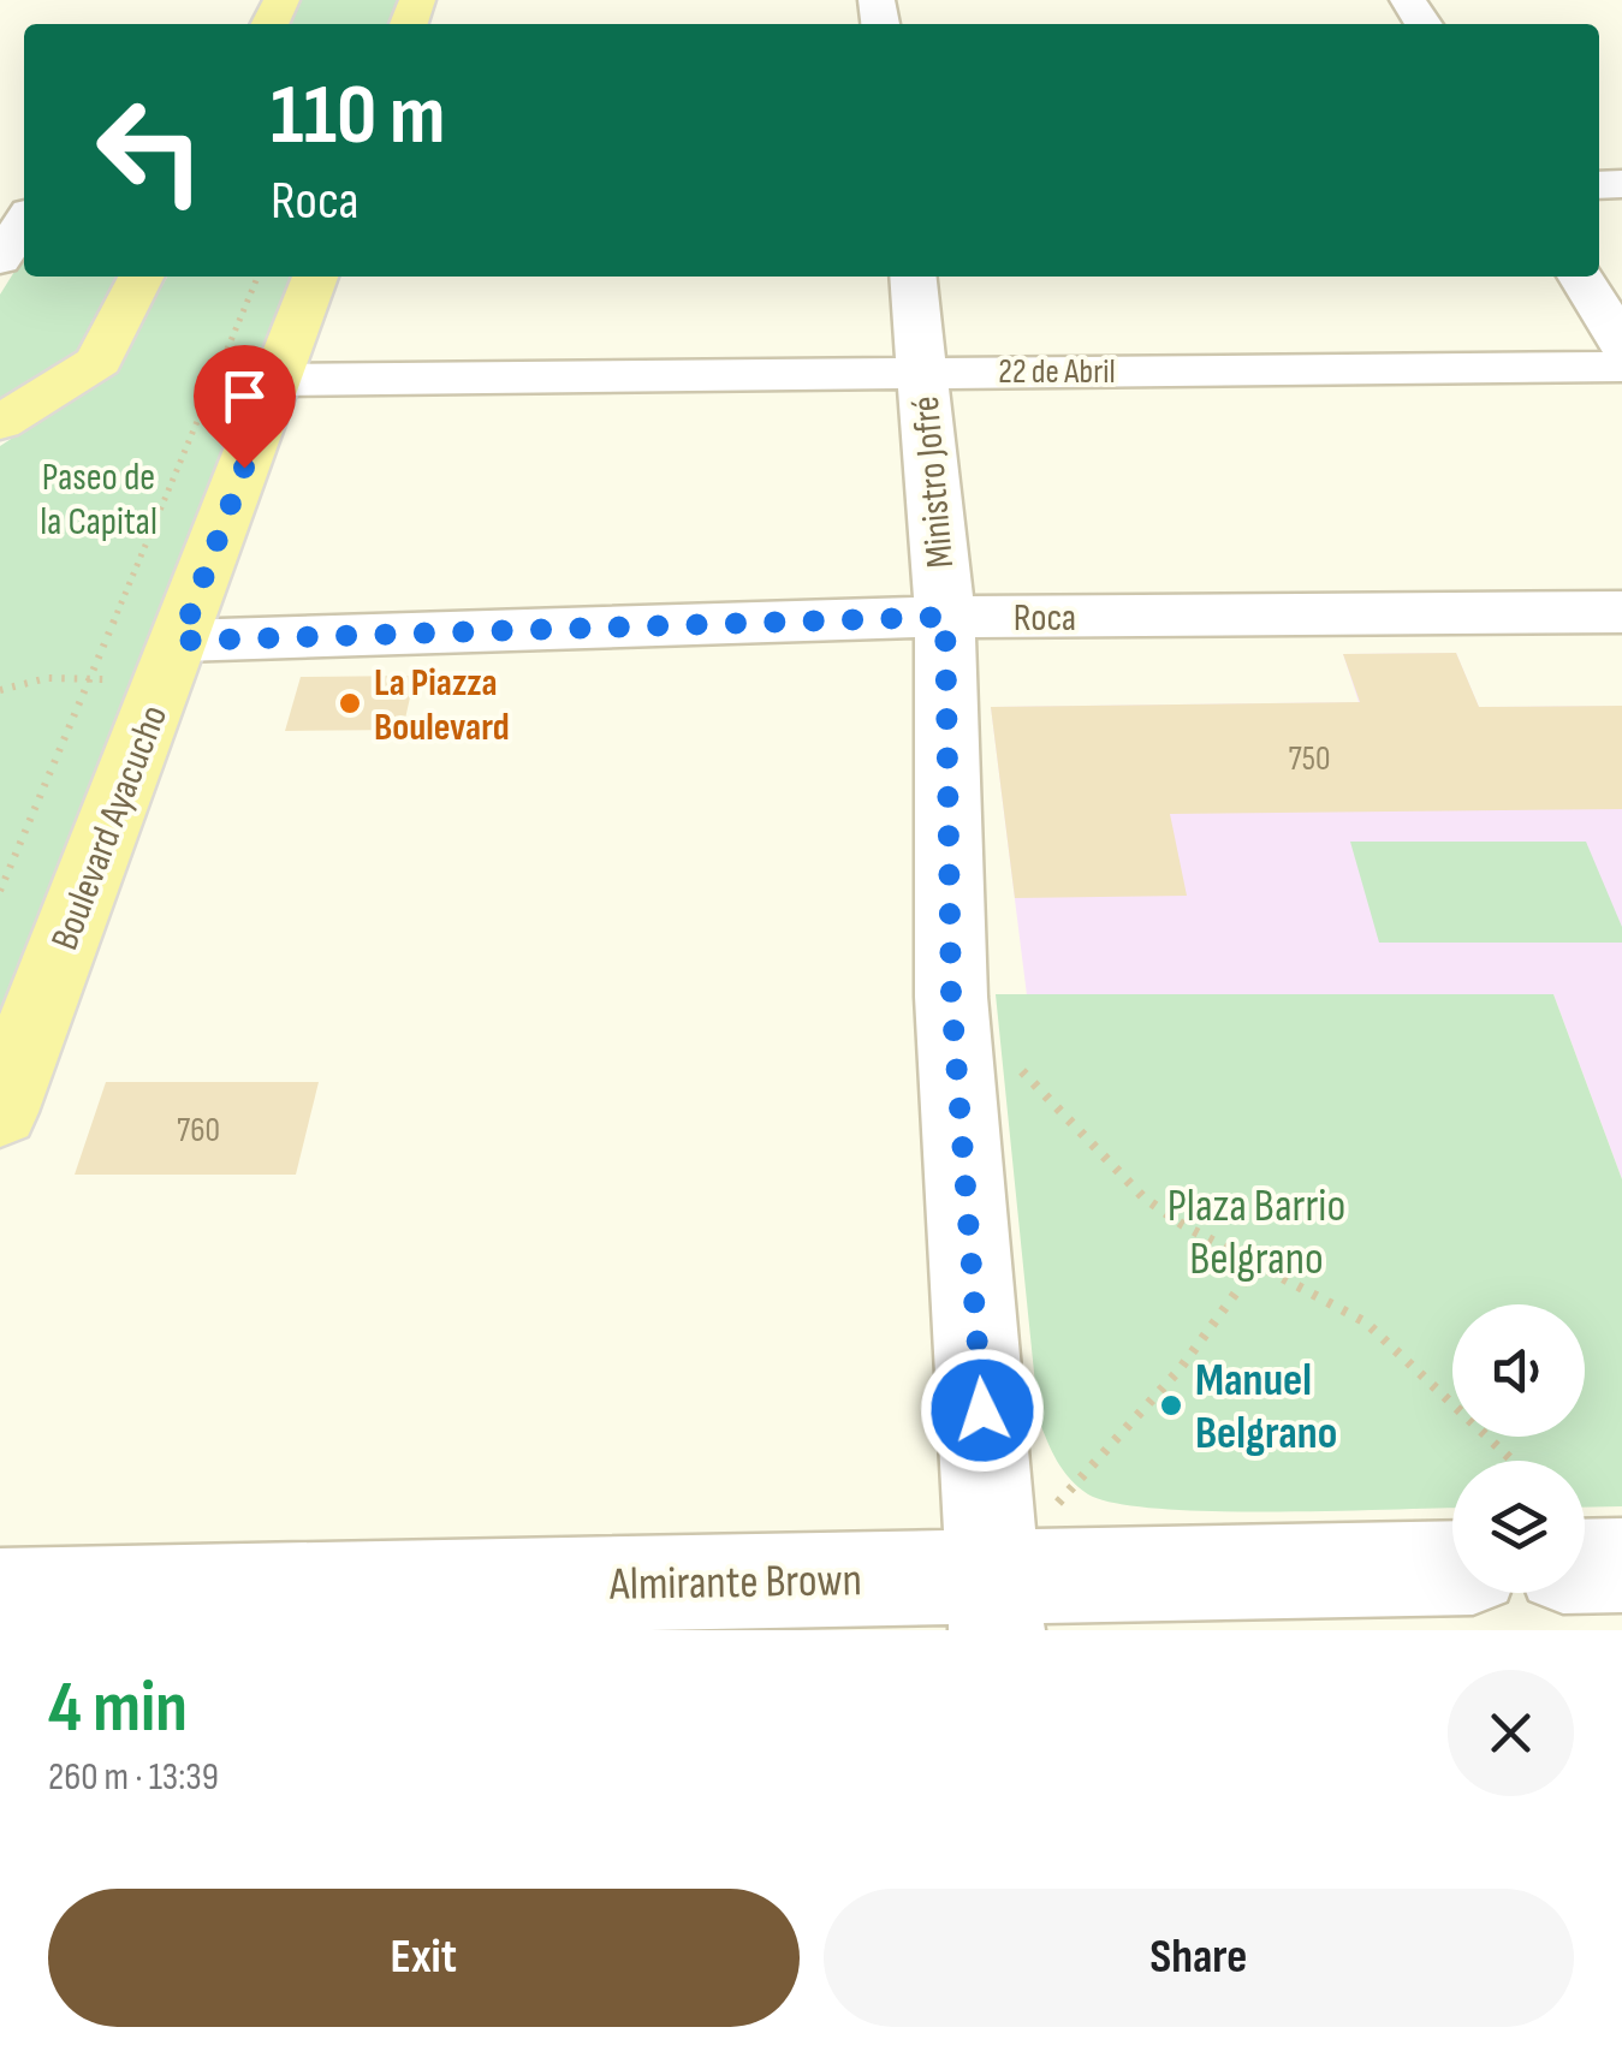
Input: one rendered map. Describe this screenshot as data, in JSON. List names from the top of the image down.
{
  "streets": {
    "main road": ["Boulevard Ayacucho"],
    "street": [
      "22 de Abril",
      "Ministro Jofré",
      "Roca",
      "Almirante Brown"
    ]
  },
  "crossings": [
    ["22 de Abril", "Ministro Jofré"],
    ["22 de Abril", "Boulevard Ayacucho"],
    ["Ministro Jofré", "Roca"],
    ["Ministro Jofré", "Almirante Brown"],
    ["Roca", "Boulevard Ayacucho"]
  ],
  "parks": ["Paseo de la Capital", "Plaza Barrio Belgrano"],
  "places": ["La Piazza Boulevard", "Manuel Belgrano"],
  "house_numbers": ["750", "760"],
  "page": {
    "turn": ["110 m", "Roca"],
    "heading": ["4 min", "260 m · 13:39"],
    "buttons": ["Exit", "Share"]
  }
}
